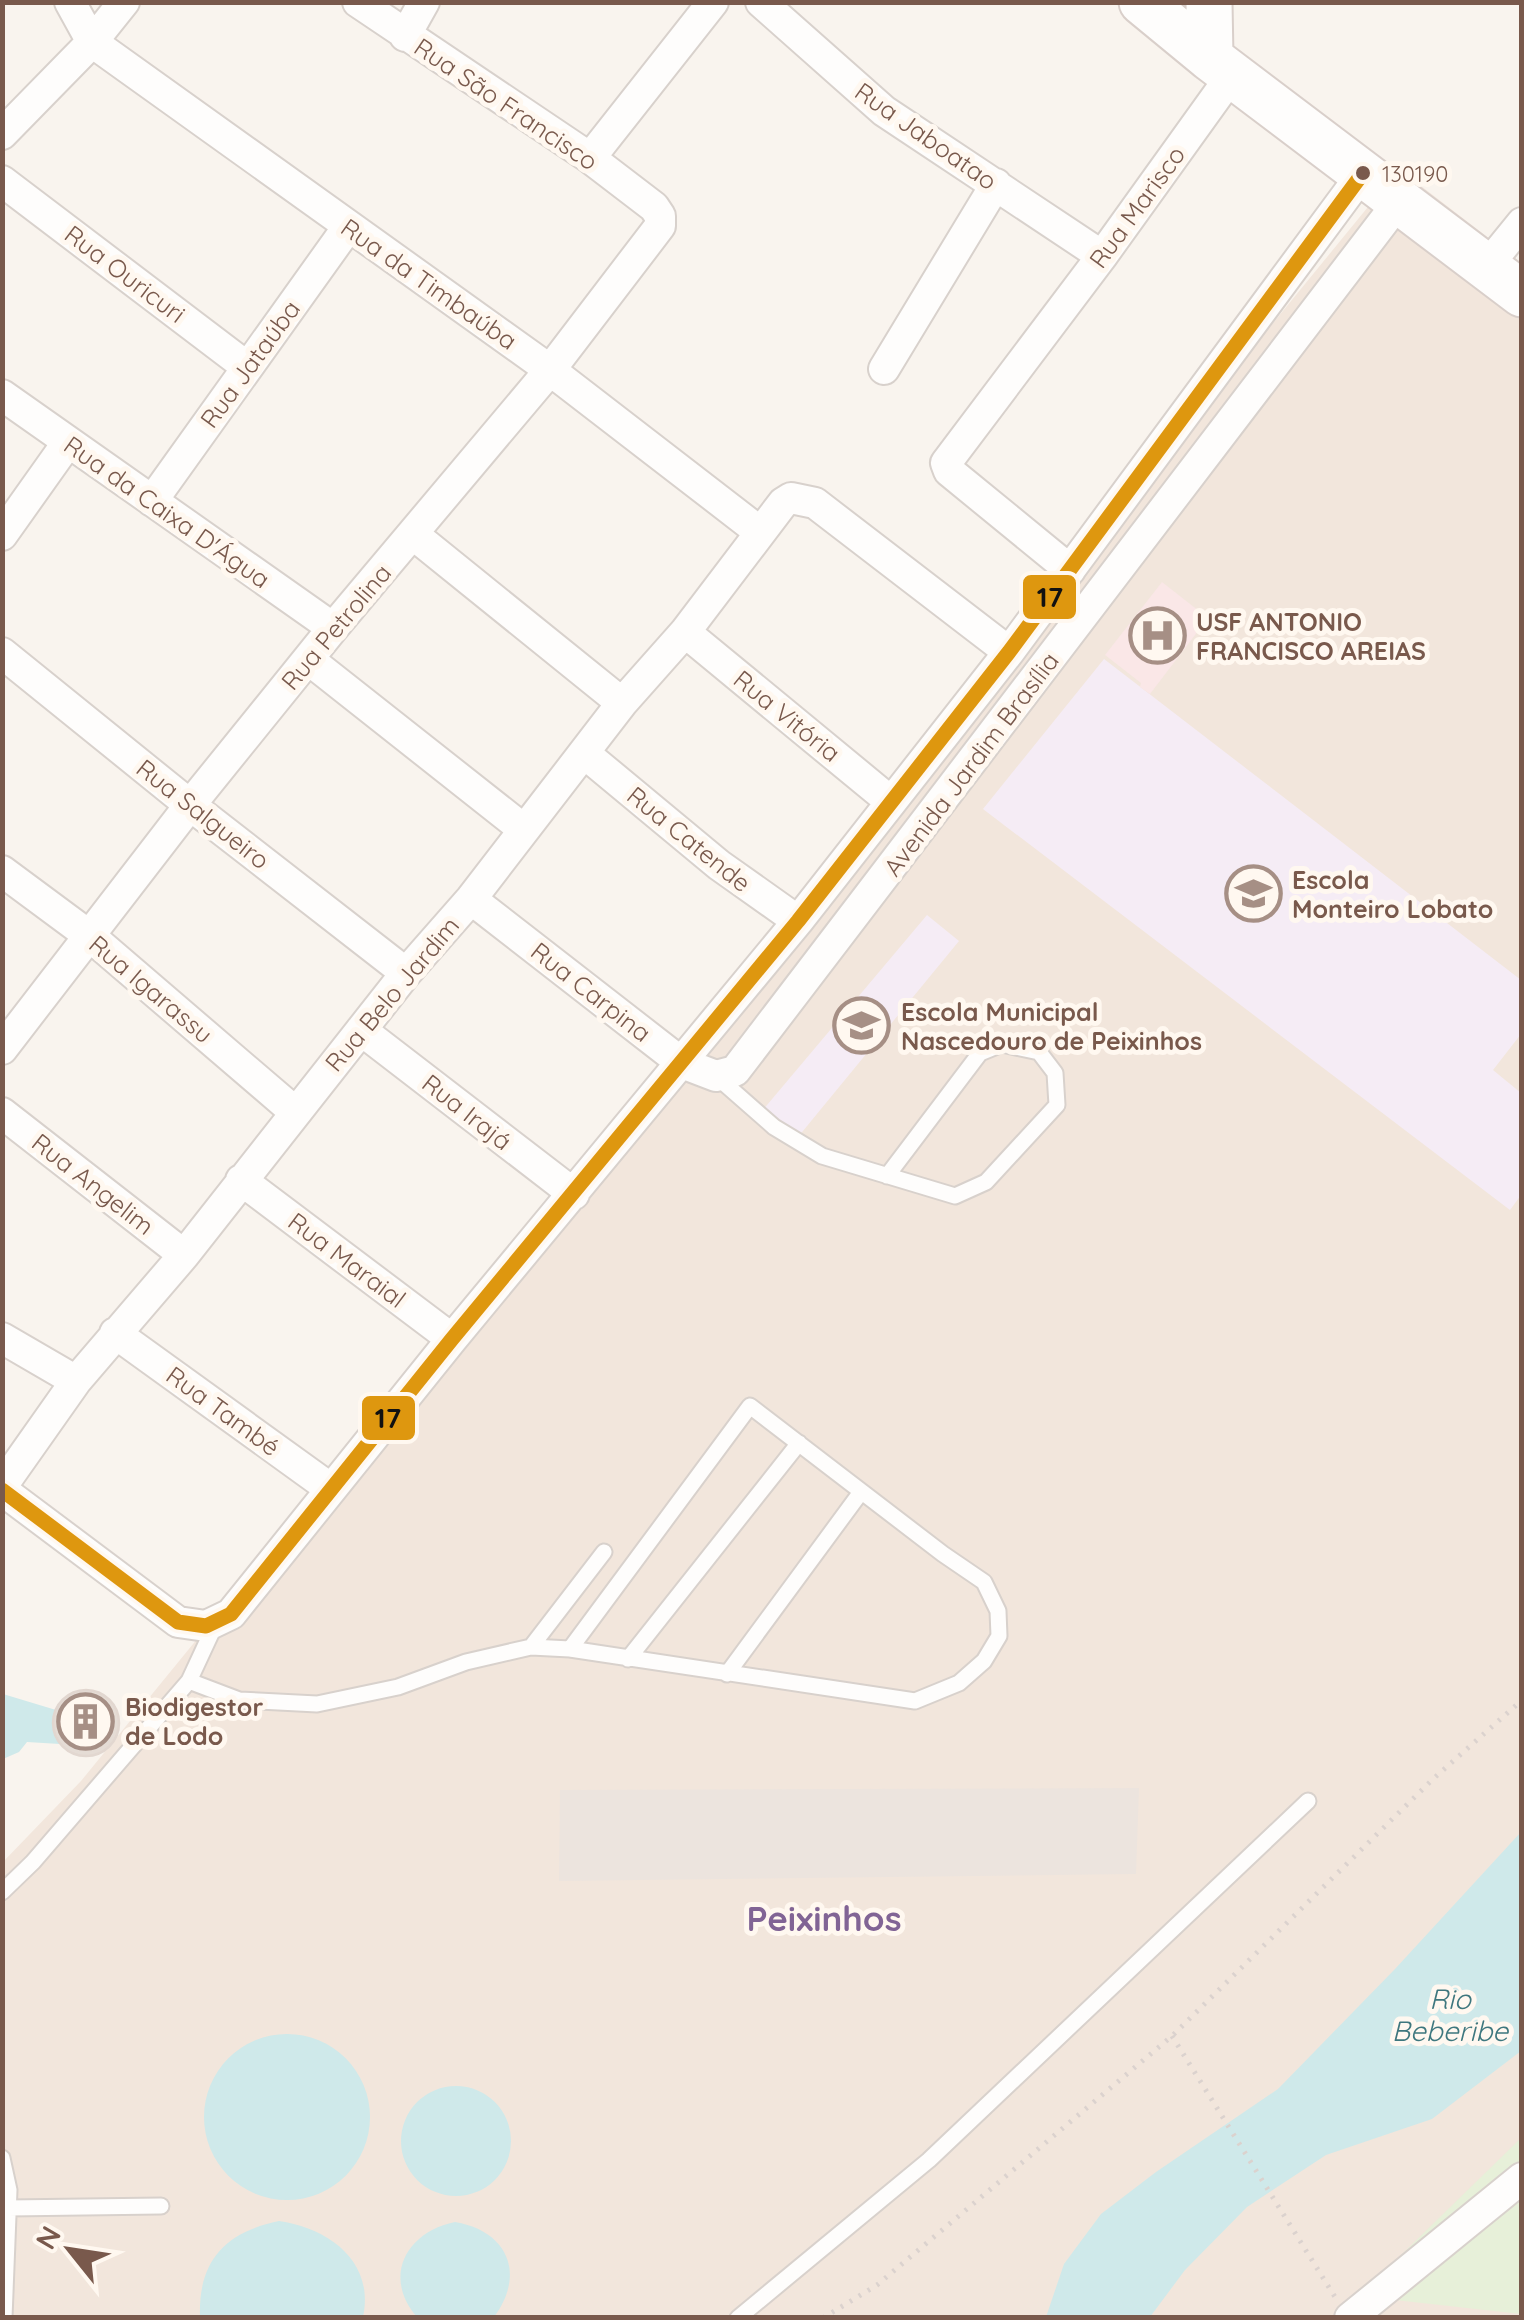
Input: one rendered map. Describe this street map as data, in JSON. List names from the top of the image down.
{
  "streets": {
    "street": [
      "Rua São Francisco",
      "Rua Jaboatao",
      "Rua Marisco",
      "Rua Ouricuri",
      "Rua da Timbaúba",
      "Rua Jataúba",
      "Rua da Caixa D'Água",
      "Rua Petrolina",
      "Rua Vitória",
      "Avenida Jardim Brasília",
      "Rua Salgueiro",
      "Rua Catende",
      "Rua Igarassu",
      "Rua Carpina",
      "Rua Belo Jardim",
      "Rua Irajá",
      "Rua Angelim",
      "Rua Maraial",
      "Rua També"
    ]
  },
  "crossings": [
    ["Rua São Francisco", "Rua Petrolina"],
    ["Rua Jaboatao", "Rua Marisco"],
    ["Rua Marisco", "Avenida Jardim Brasília"],
    ["Rua Ouricuri", "Rua Jataúba"],
    ["Rua da Timbaúba", "Rua Jataúba"],
    ["Rua da Timbaúba", "Rua Petrolina"],
    ["Rua da Timbaúba", "Rua Belo Jardim"],
    ["Rua Jataúba", "Rua da Caixa D'Água"],
    ["Rua da Caixa D'Água", "Rua Petrolina"],
    ["Rua Petrolina", "Rua Salgueiro"],
    ["Rua Petrolina", "Rua Igarassu"],
    ["Rua Vitória", "Avenida Jardim Brasília"],
    ["Rua Vitória", "Rua Belo Jardim"],
    ["Avenida Jardim Brasília", "Rua Catende"],
    ["Avenida Jardim Brasília", "Rua Carpina"],
    ["Avenida Jardim Brasília", "Rua Belo Jardim"],
    ["Avenida Jardim Brasília", "Rua Irajá"],
    ["Avenida Jardim Brasília", "Rua Maraial"],
    ["Avenida Jardim Brasília", "Rua També"],
    ["Rua Salgueiro", "Rua Belo Jardim"],
    ["Rua Catende", "Rua Belo Jardim"],
    ["Rua Igarassu", "Rua Belo Jardim"],
    ["Rua Carpina", "Rua Belo Jardim"],
    ["Rua Belo Jardim", "Rua Irajá"],
    ["Rua Belo Jardim", "Rua Angelim"],
    ["Rua Belo Jardim", "Rua Maraial"],
    ["Rua Belo Jardim", "Rua També"]
  ],
  "districts": ["Peixinhos"],
  "water": ["Rio Beberibe"],
  "places": {
    "other": ["130190"],
    "hospital": ["USF ANTONIO FRANCISCO AREIAS"],
    "school or university": ["Escola Monteiro Lobato", "Escola Municipal Nascedouro de Peixinhos"],
    "building": ["Biodigestor de Lodo"]
  },
  "lines": ["transit line 17"],
  "north": "top left"
}
